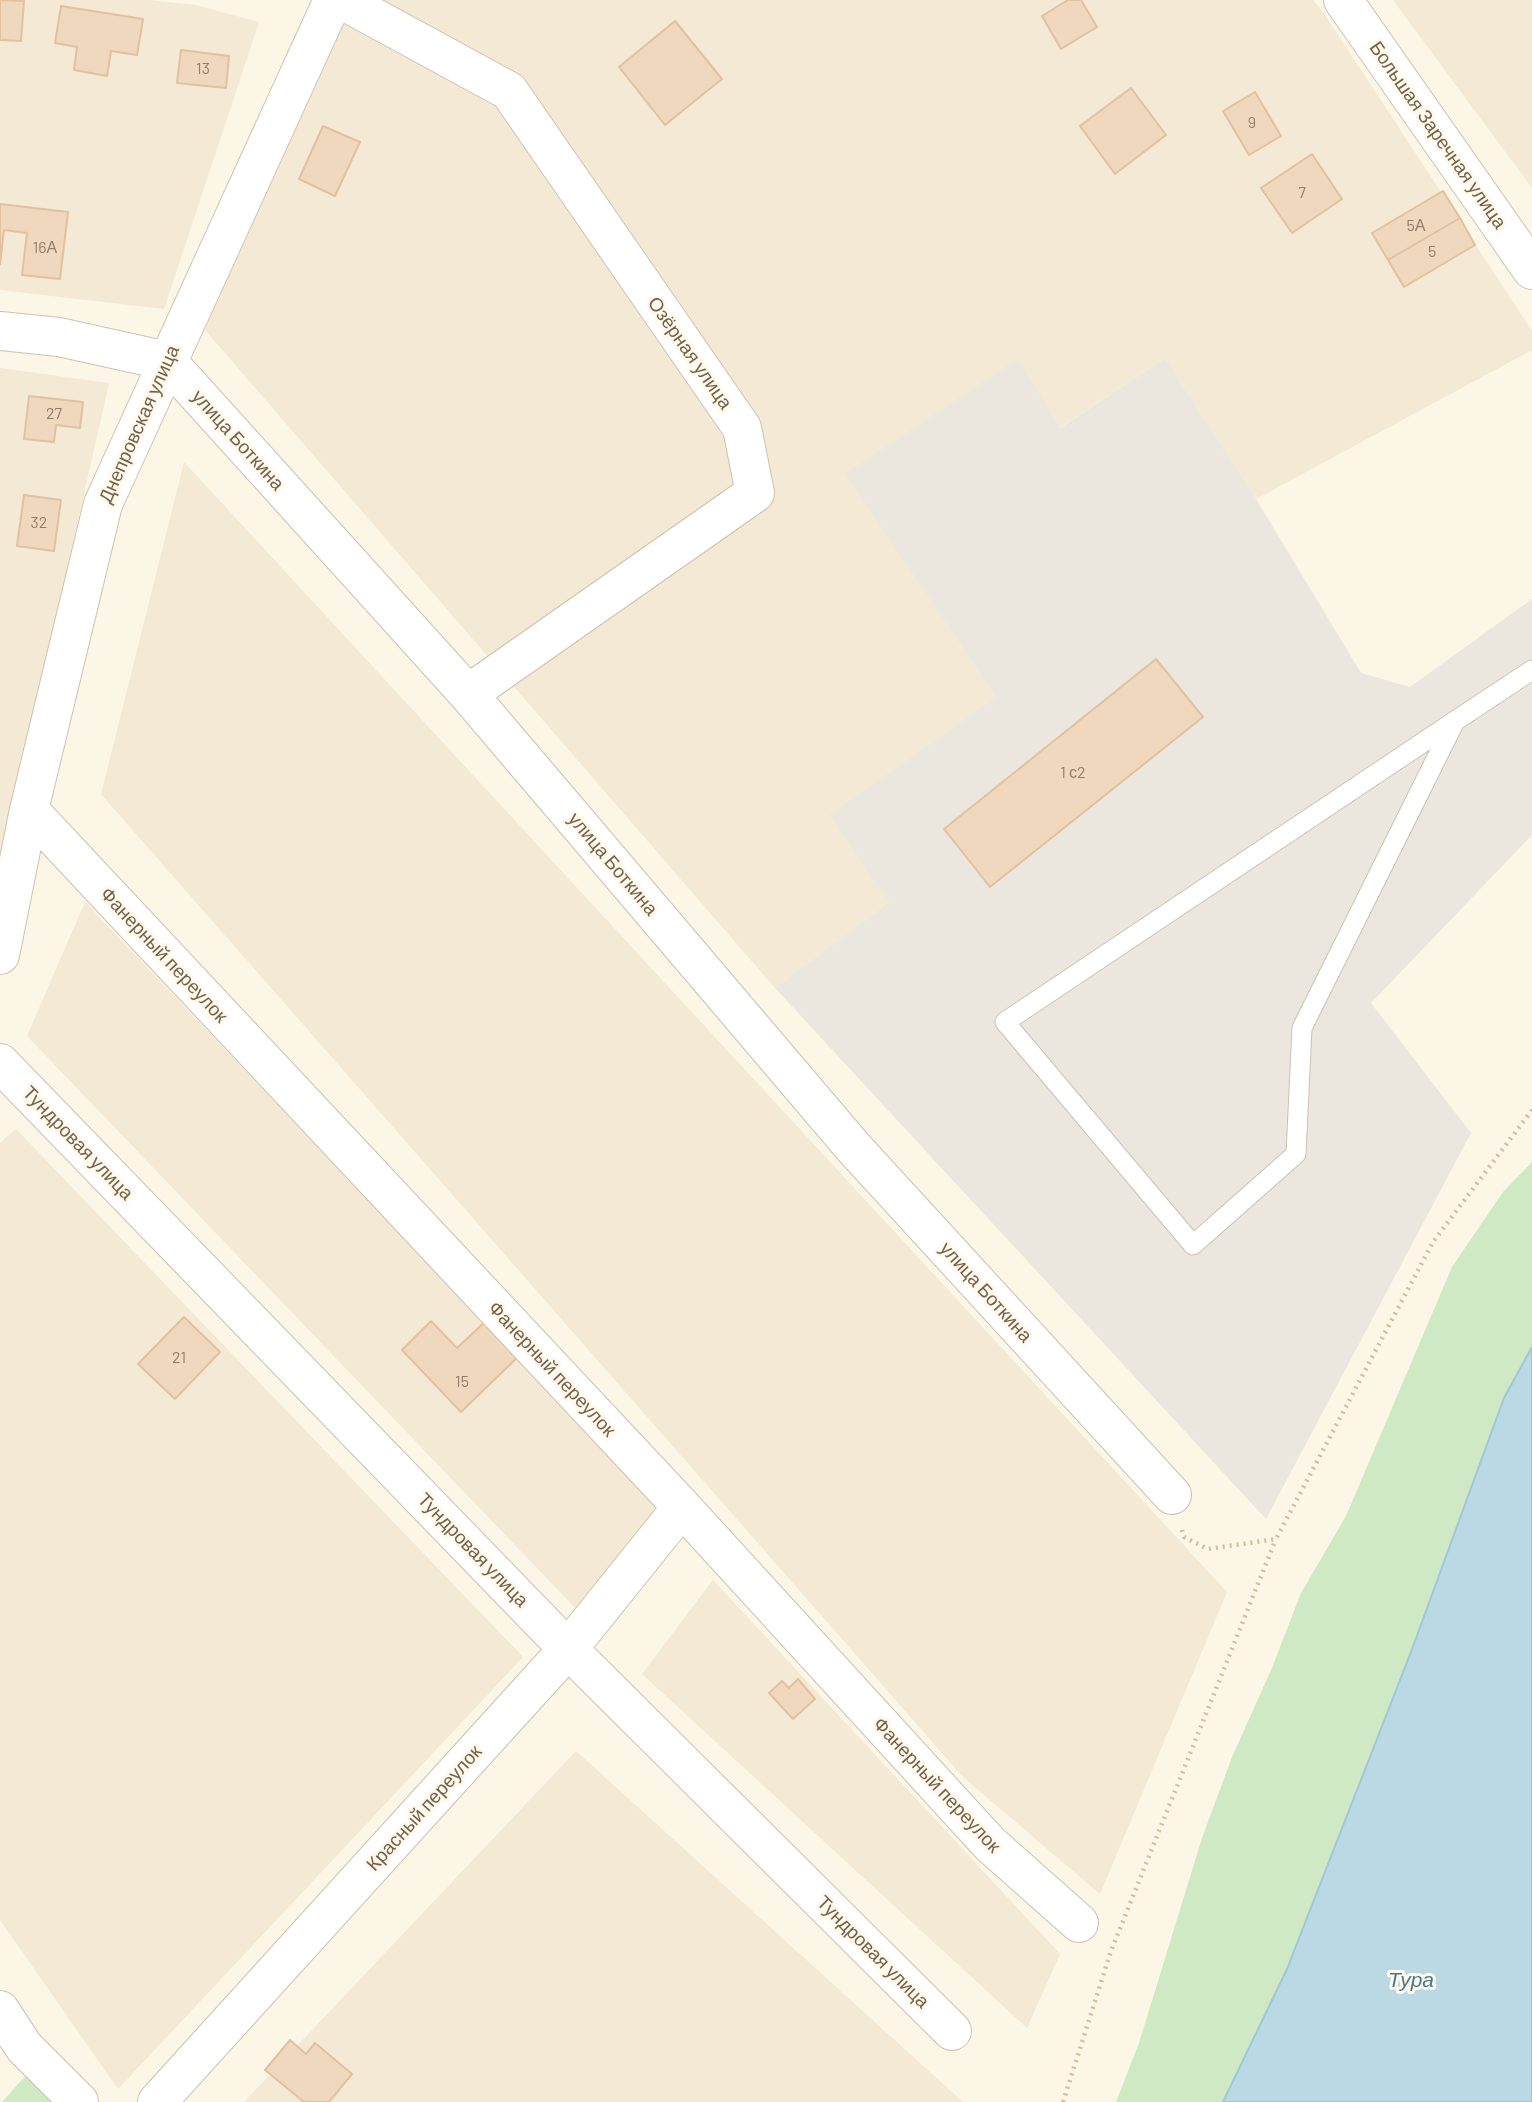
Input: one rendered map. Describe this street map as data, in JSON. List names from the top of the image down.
{
  "streets": {
    "street": [
      "Большая Заречная улица",
      "Озёрная улица",
      "Днепровская улица",
      "улица Боткина",
      "Фанерный переулок",
      "Тундровая улица",
      "Красный переулок"
    ]
  },
  "crossings": [
    ["Озёрная улица", "улица Боткина"],
    ["Днепровская улица", "улица Боткина"],
    ["Днепровская улица", "Фанерный переулок"],
    ["Фанерный переулок", "Красный переулок"],
    ["Тундровая улица", "Красный переулок"]
  ],
  "water": ["Тура"],
  "house_numbers": [
    "13",
    "9",
    "7",
    "5А",
    "16А",
    "5",
    "27",
    "32",
    "1 с2",
    "21",
    "15"
  ]
}
